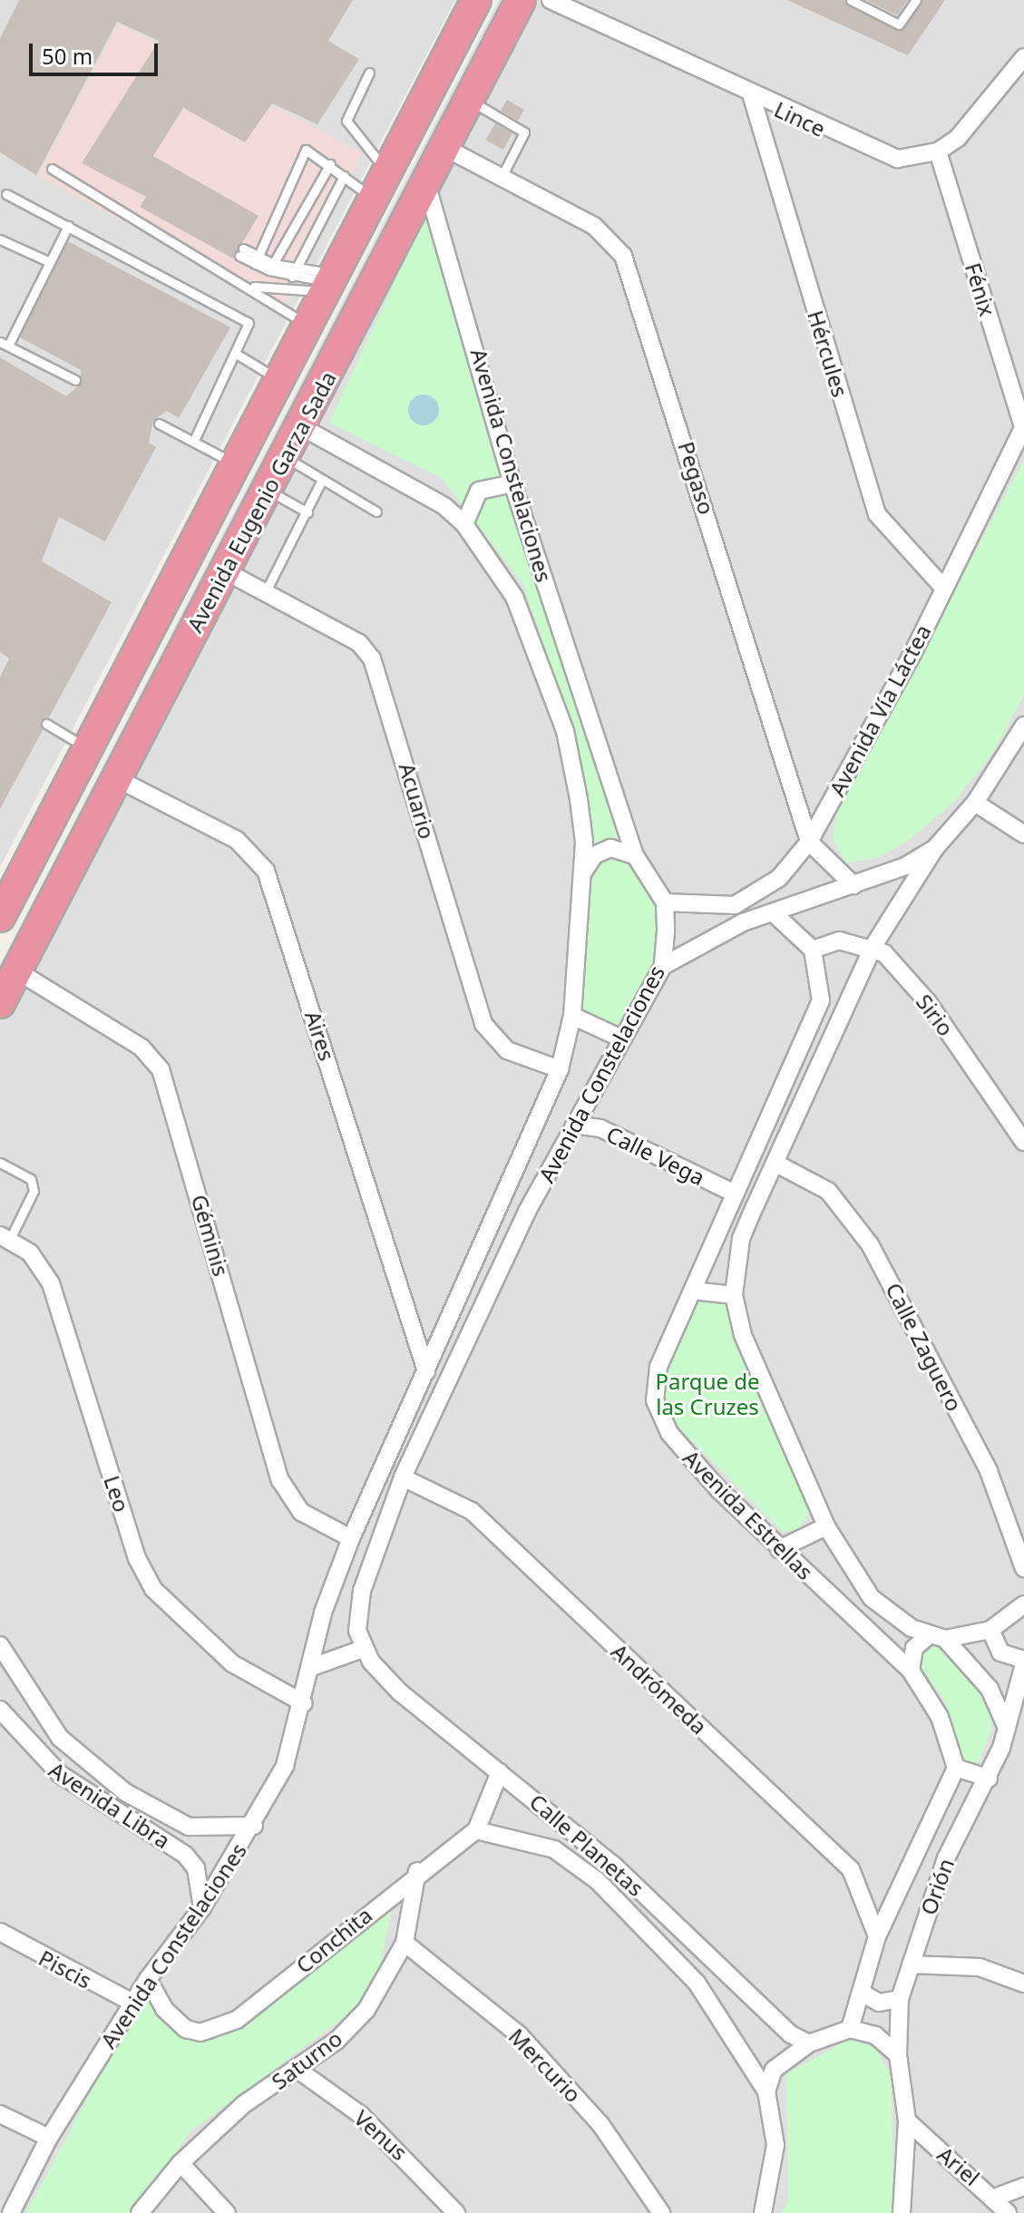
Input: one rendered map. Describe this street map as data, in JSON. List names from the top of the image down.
{
  "streets": {
    "highway": ["Avenida Eugenio Garza Sada"],
    "street": [
      "Lince",
      "Fénix",
      "Hércules",
      "Avenida Constelaciones",
      "Pegaso",
      "Avenida Vía Láctea",
      "Acuario",
      "Sirio",
      "Aires",
      "Calle Vega",
      "Géminis",
      "Calle Zaguero",
      "Leo",
      "Avenida Estrellas",
      "Andrómeda",
      "Avenida Libra",
      "Calle Planetas",
      "Orión",
      "Conchita",
      "Piscis",
      "Saturno",
      "Mercurio",
      "Venus",
      "Ariel"
    ]
  },
  "crossings": [
    ["Lince", "Fénix"],
    ["Lince", "Hércules"],
    ["Fénix", "Avenida Vía Láctea"],
    ["Hércules", "Avenida Vía Láctea"],
    ["Avenida Constelaciones", "Avenida Eugenio Garza Sada"],
    ["Avenida Constelaciones", "Avenida Vía Láctea"],
    ["Avenida Constelaciones", "Acuario"],
    ["Avenida Constelaciones", "Aires"],
    ["Avenida Constelaciones", "Calle Vega"],
    ["Avenida Constelaciones", "Géminis"],
    ["Avenida Constelaciones", "Leo"],
    ["Avenida Constelaciones", "Andrómeda"],
    ["Avenida Constelaciones", "Avenida Libra"],
    ["Avenida Constelaciones", "Calle Planetas"],
    ["Avenida Constelaciones", "Conchita"],
    ["Avenida Constelaciones", "Piscis"],
    ["Pegaso", "Avenida Eugenio Garza Sada"],
    ["Pegaso", "Avenida Vía Láctea"],
    ["Pegaso", "Avenida Estrellas"],
    ["Avenida Eugenio Garza Sada", "Acuario"],
    ["Avenida Eugenio Garza Sada", "Aires"],
    ["Avenida Eugenio Garza Sada", "Géminis"],
    ["Sirio", "Avenida Estrellas"],
    ["Calle Vega", "Avenida Estrellas"],
    ["Calle Zaguero", "Avenida Estrellas"],
    ["Avenida Estrellas", "Orión"],
    ["Andrómeda", "Orión"],
    ["Calle Planetas", "Conchita"],
    ["Orión", "Ariel"],
    ["Conchita", "Saturno"],
    ["Saturno", "Mercurio"],
    ["Saturno", "Venus"]
  ],
  "parks": ["Parque de las Cruzes"],
  "scale_bar": "50 m"
}
